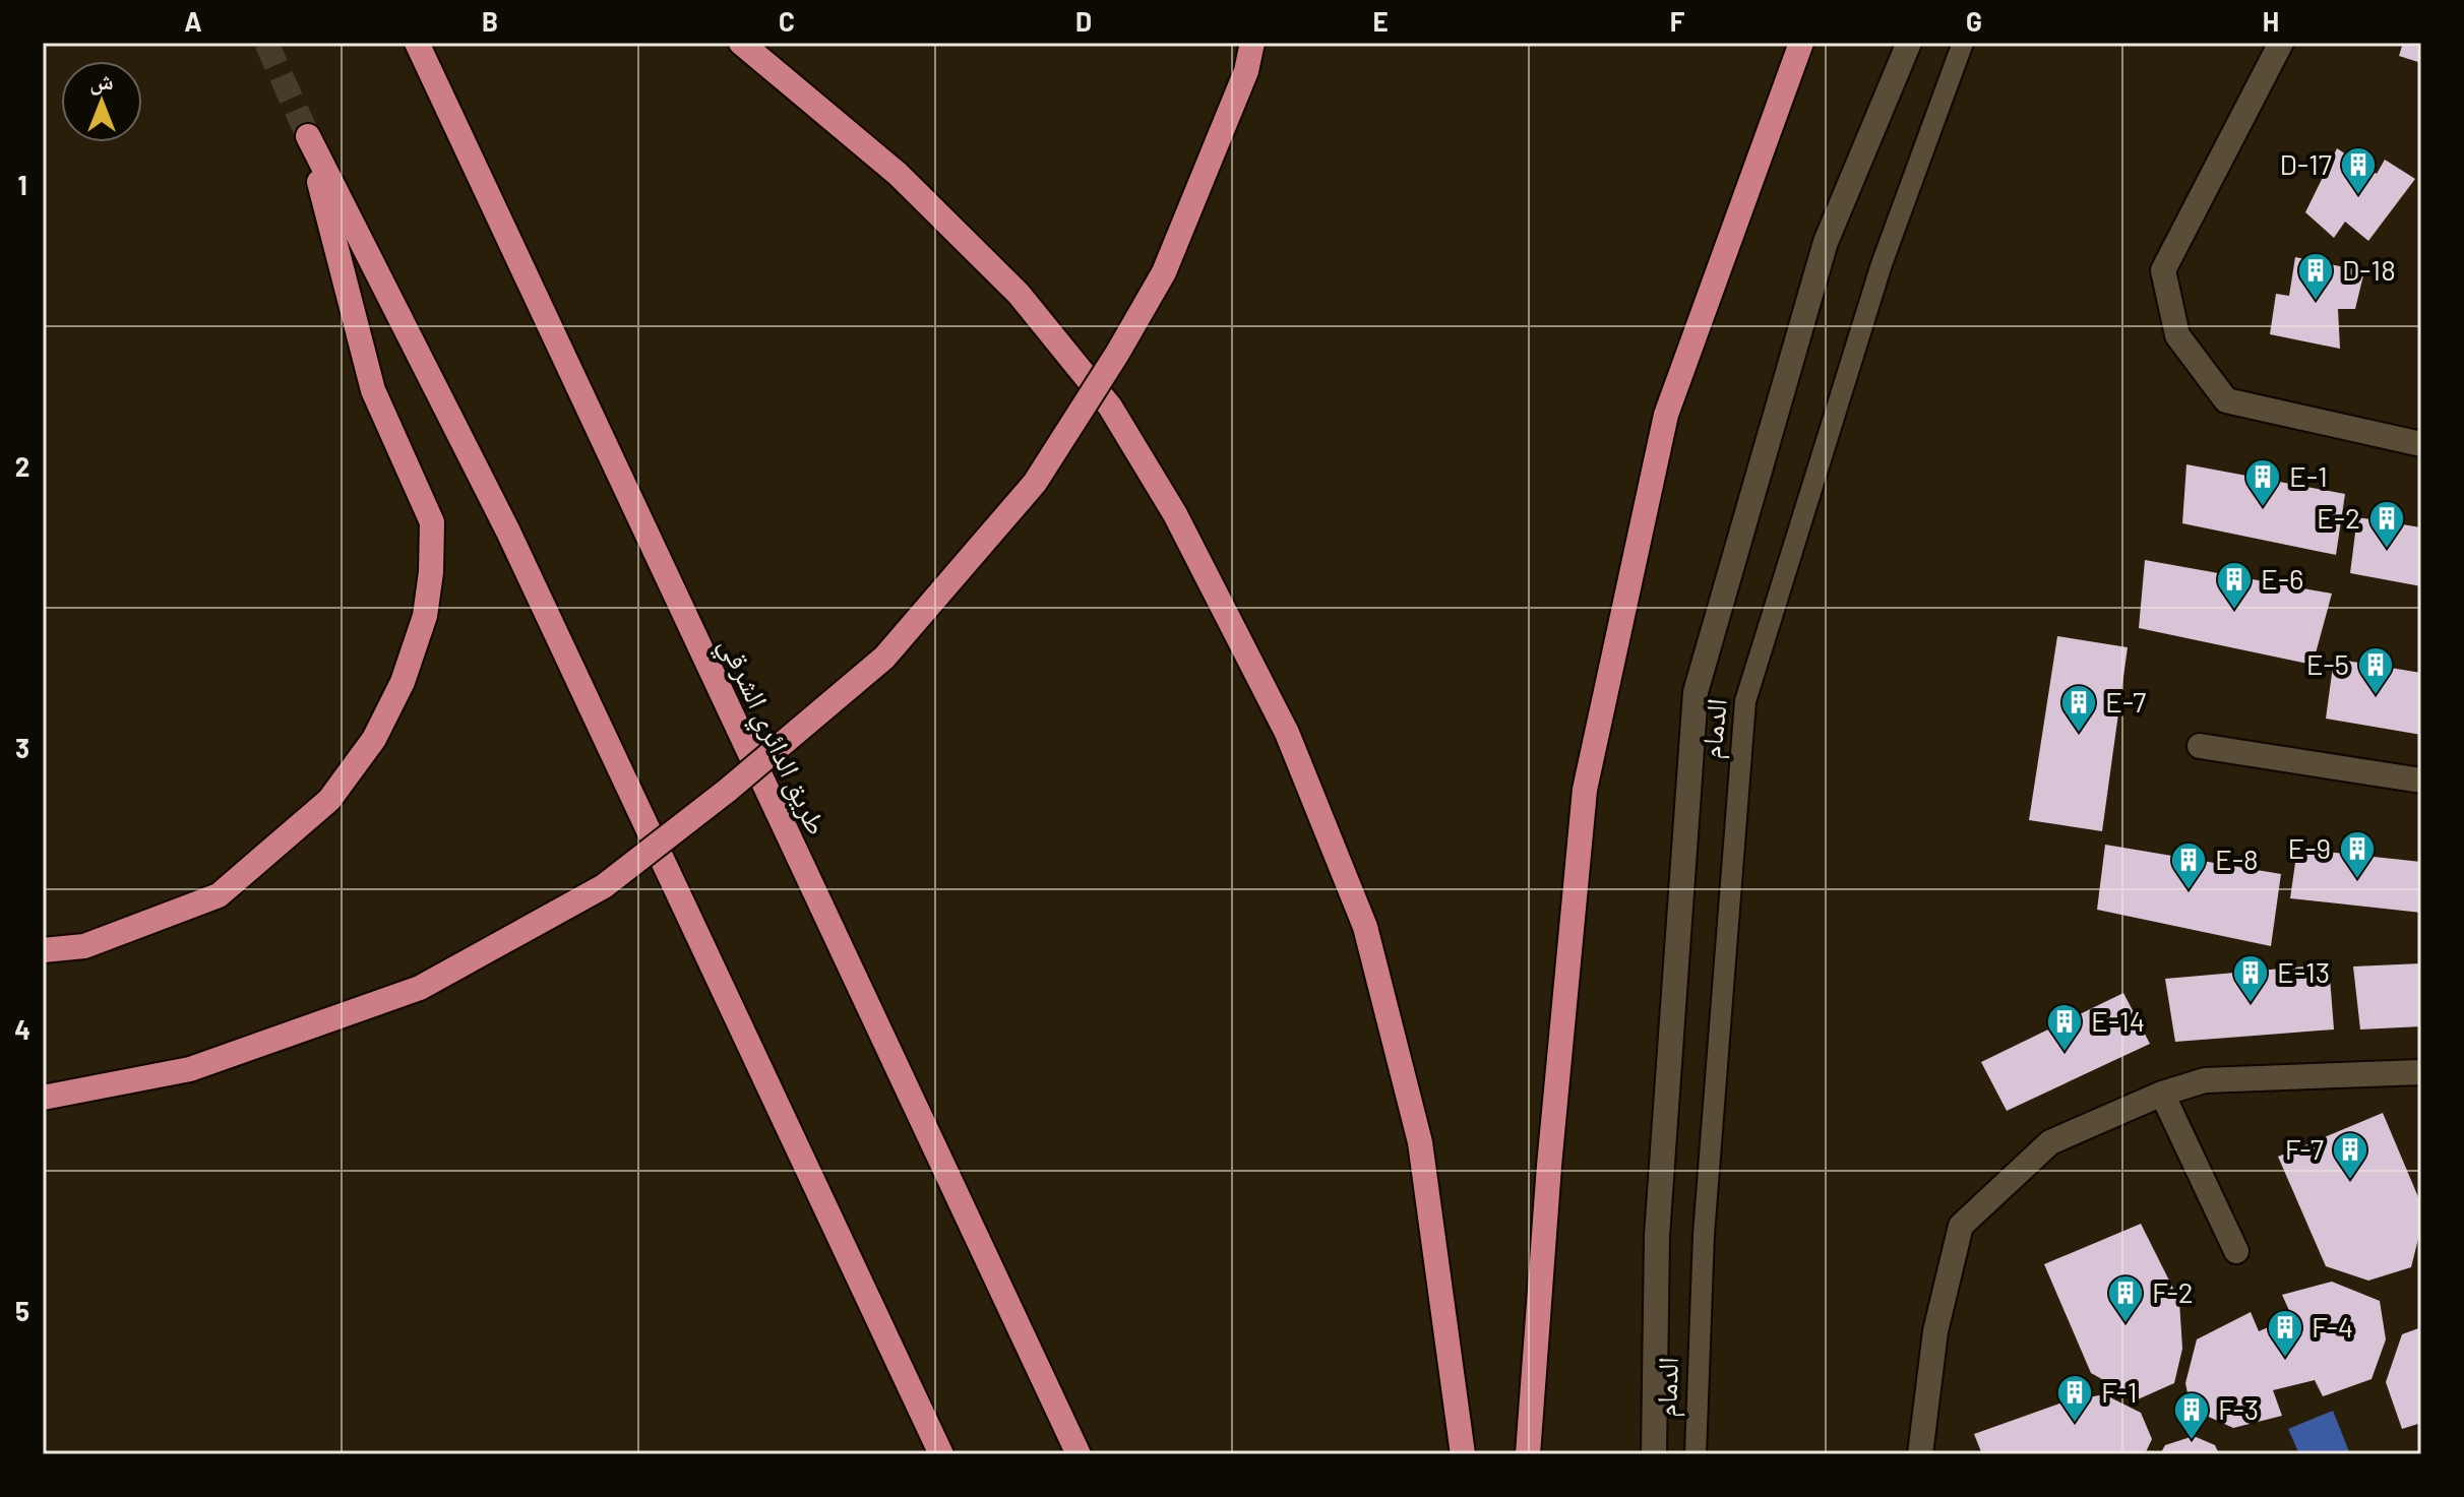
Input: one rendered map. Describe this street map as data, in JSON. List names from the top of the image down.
{
  "streets": {
    "highway": ["طريق الدائري الشرقي"],
    "street": ["الدمام"]
  },
  "places": {
    "building": [
      "D-17",
      "D-18",
      "E-1",
      "E-2",
      "E-6",
      "E-5",
      "E-7",
      "E-9",
      "E-8",
      "E-13",
      "E-14",
      "F-7",
      "F-2",
      "F-4",
      "F-1",
      "F-3"
    ]
  },
  "north": "top",
  "grid": {
    "columns": [
      "A",
      "B",
      "C",
      "D",
      "E",
      "F",
      "G",
      "H"
    ],
    "rows": [
      "1",
      "2",
      "3",
      "4",
      "5"
    ]
  }
}
